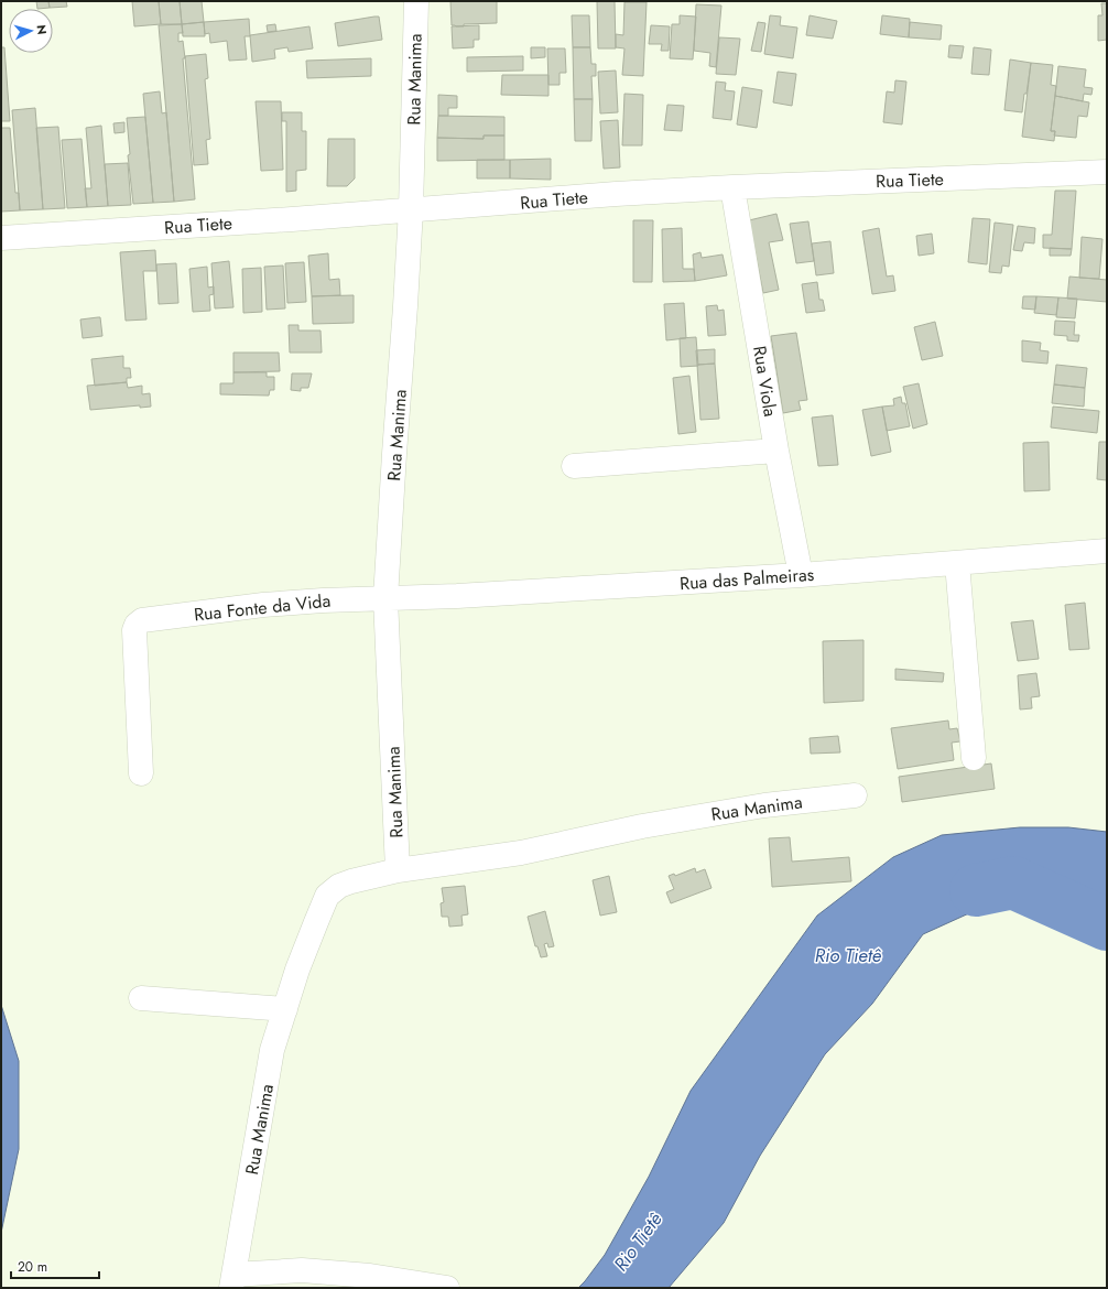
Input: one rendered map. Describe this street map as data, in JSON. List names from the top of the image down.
{
  "streets": {
    "street": [
      "Rua Manima",
      "Rua Tiete",
      "Rua Viola",
      "Rua das Palmeiras",
      "Rua Fonte da Vida"
    ]
  },
  "crossings": [
    ["Rua Manima", "Rua Tiete"],
    ["Rua Manima", "Rua das Palmeiras"],
    ["Rua Manima", "Rua Fonte da Vida"],
    ["Rua Tiete", "Rua Viola"],
    ["Rua Viola", "Rua das Palmeiras"],
    ["Rua das Palmeiras", "Rua Fonte da Vida"]
  ],
  "water": ["Rio Tietê"],
  "scale_bar": "20 m",
  "north": "right"
}
